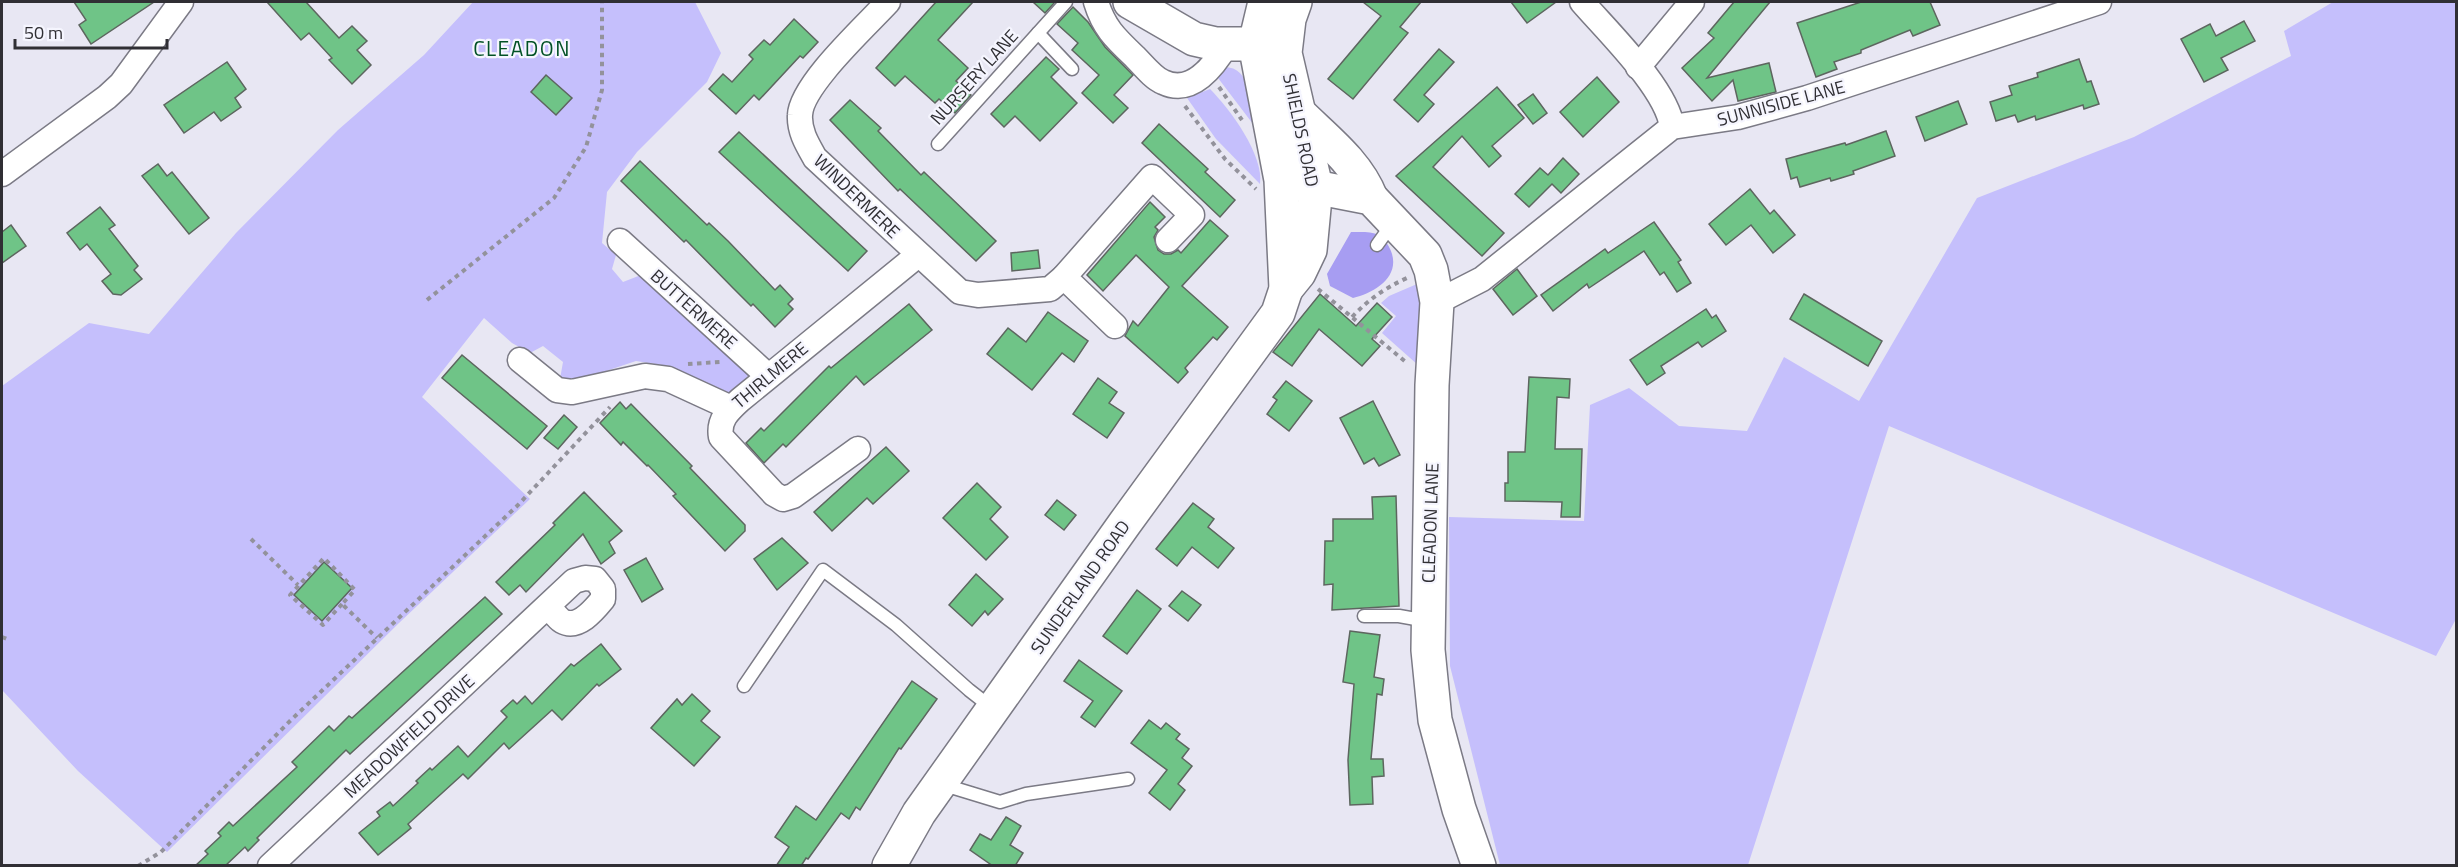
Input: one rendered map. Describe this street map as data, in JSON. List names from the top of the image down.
{
  "streets": {
    "main road": ["SHIELDS ROAD", "CLEADON LANE", "SUNDERLAND ROAD"],
    "street": [
      "SUNNISIDE LANE",
      "WINDERMERE",
      "BUTTERMERE",
      "THIRLMERE",
      "MEADOWFIELD DRIVE"
    ],
    "lane": ["NURSERY LANE"]
  },
  "crossings": [
    ["SHIELDS ROAD", "CLEADON LANE"],
    ["SHIELDS ROAD", "SUNDERLAND ROAD"],
    ["WINDERMERE", "THIRLMERE"],
    ["BUTTERMERE", "THIRLMERE"]
  ],
  "districts": ["CLEADON"],
  "scale_bar": "50 m"
}
